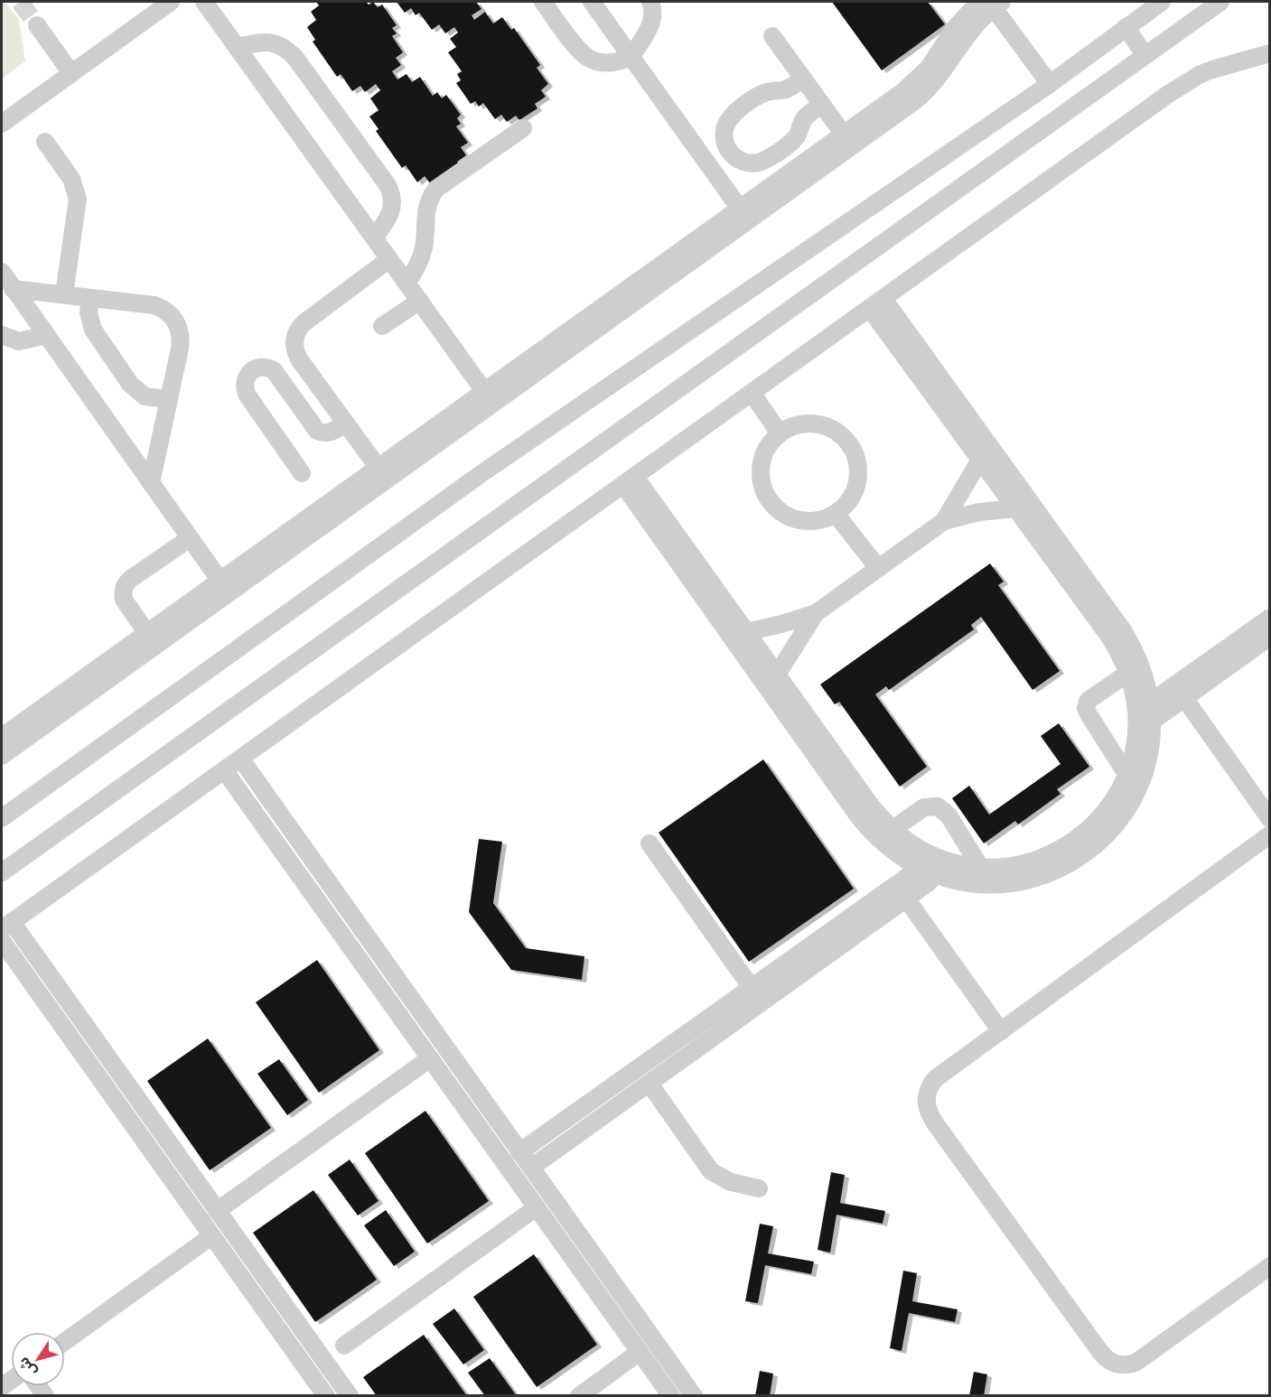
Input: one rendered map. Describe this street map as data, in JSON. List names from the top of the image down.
{
  "north": "bottom left"
}
